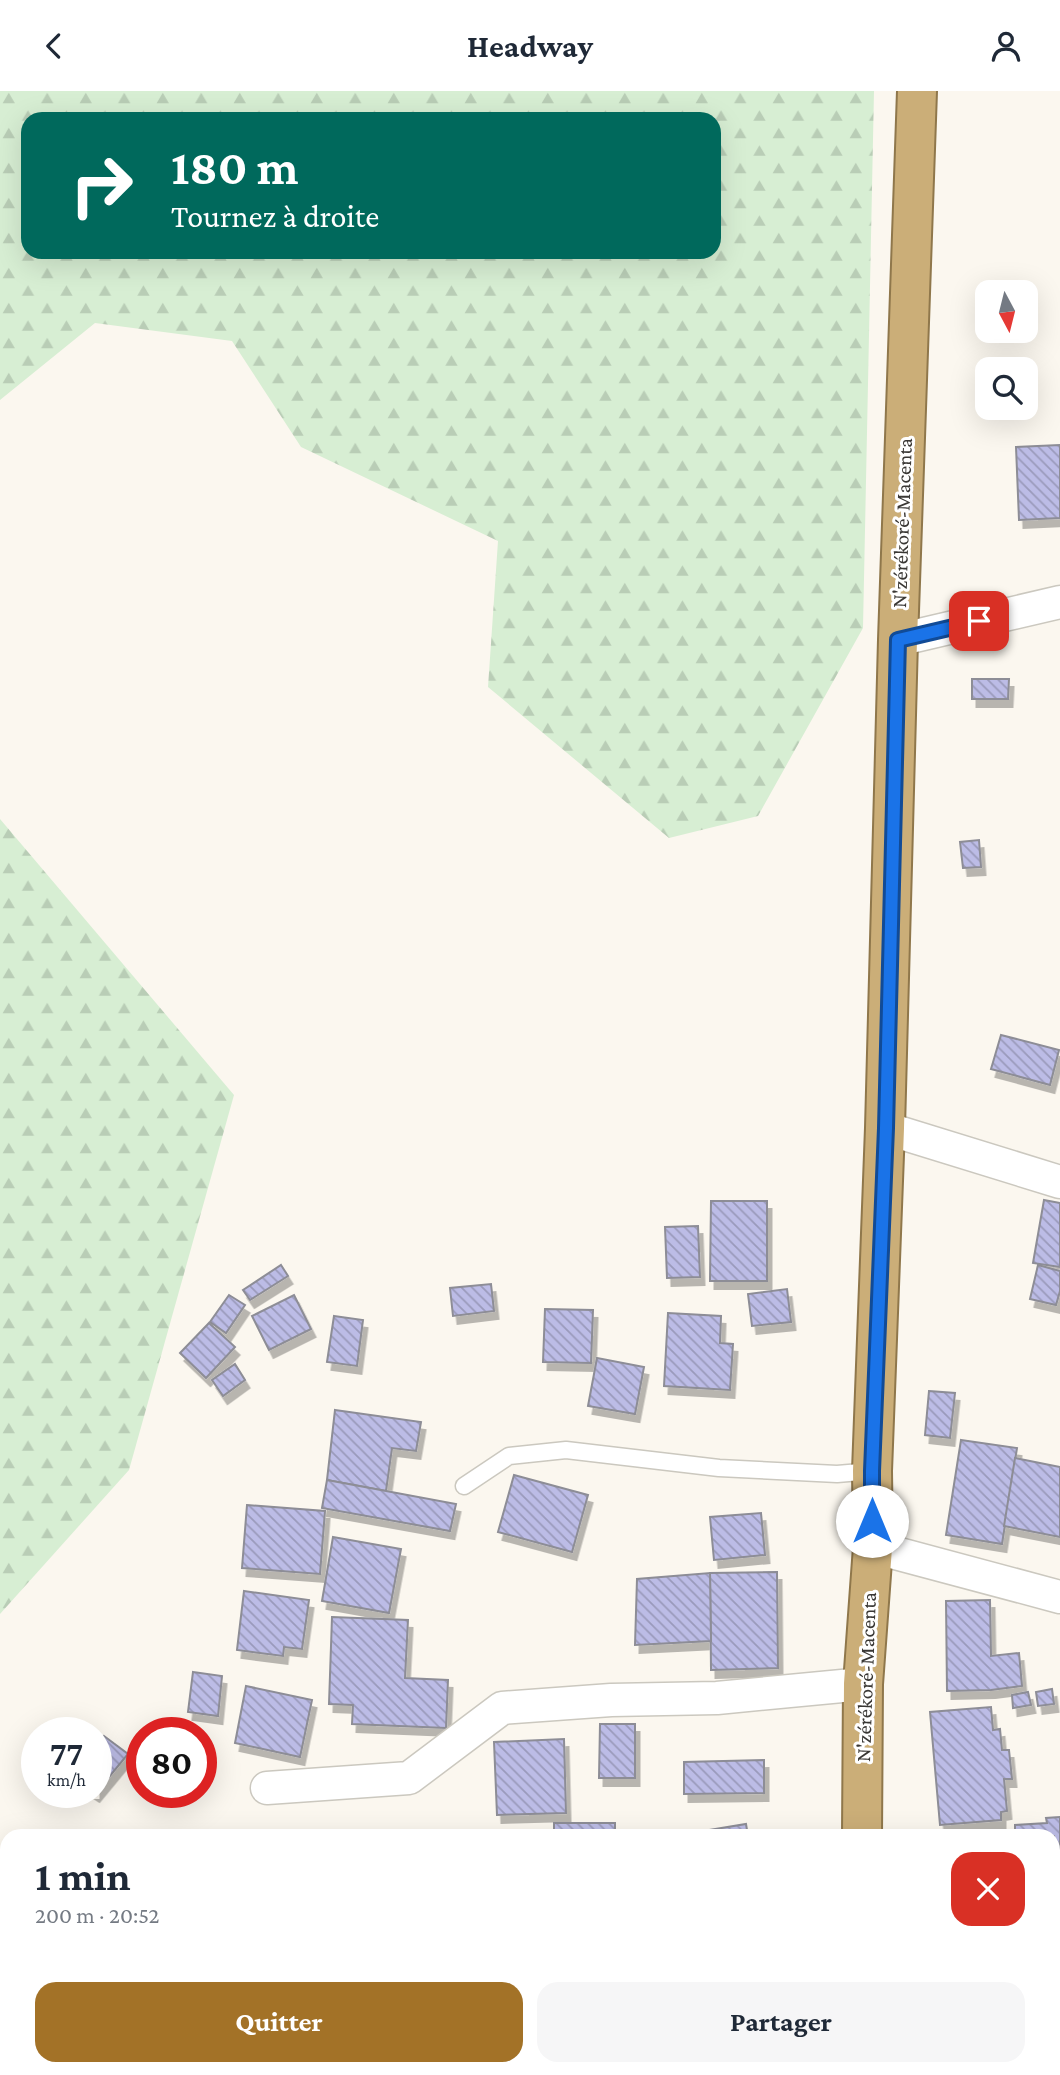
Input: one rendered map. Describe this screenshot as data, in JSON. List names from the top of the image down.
{
  "streets": {
    "highway": ["N'zérékoré-Macenta"]
  },
  "north": "bottom",
  "page": {
    "header": "Headway",
    "turn": ["180 m", "Tournez à droite"],
    "speed": "77 km/h",
    "limit": "80",
    "heading": ["1 min", "200 m · 20:52"],
    "buttons": ["Quitter", "Partager"]
  }
}
